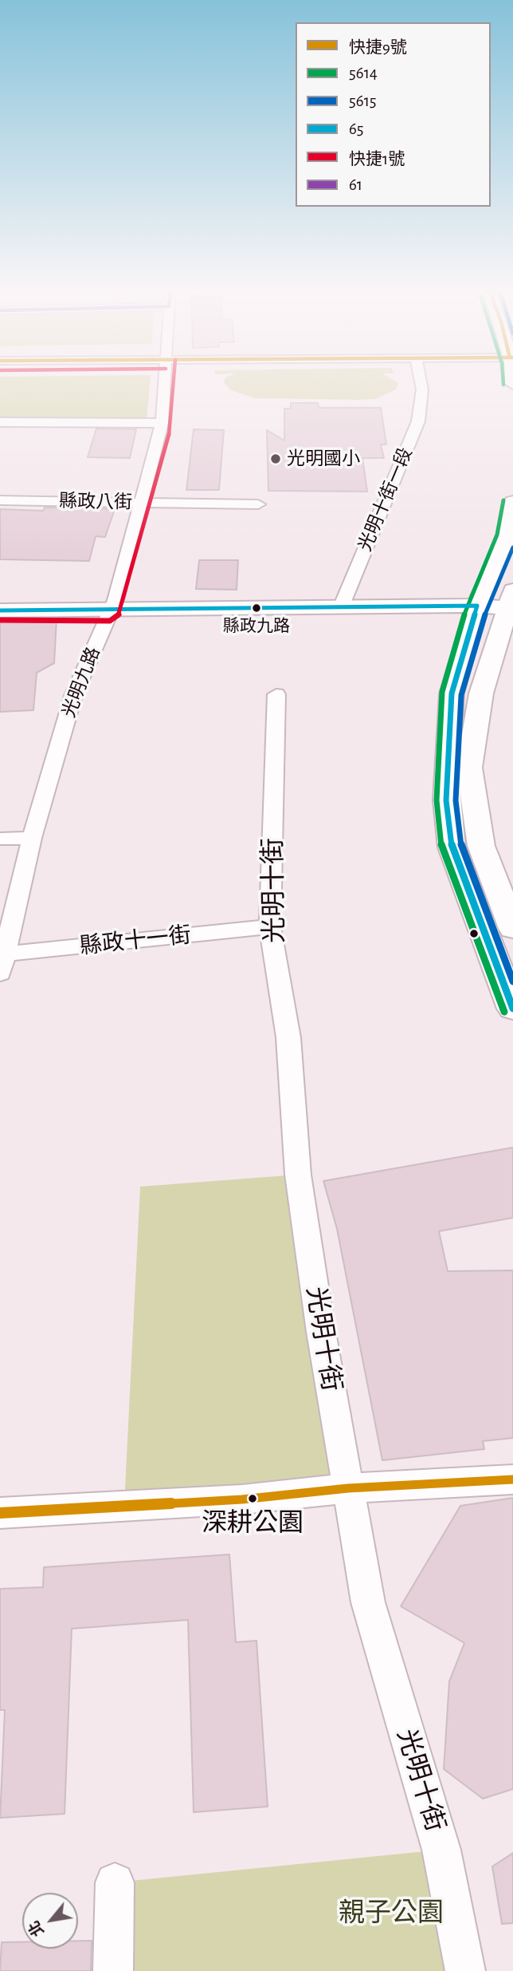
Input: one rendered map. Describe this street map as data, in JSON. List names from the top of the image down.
{
  "streets": {
    "street": [
      "光明十街一段",
      "縣政八街",
      "光明九路",
      "光明十街",
      "縣政十一街"
    ]
  },
  "crossings": [
    ["縣政八街", "光明九路"],
    ["光明九路", "縣政十一街"],
    ["光明十街", "縣政十一街"]
  ],
  "parks": ["親子公園"],
  "places": ["光明國小", "縣政九路", "深耕公園"],
  "lines": [
    "transit line 5614",
    "transit line 快捷1號",
    "transit line 5615",
    "transit line 65",
    "transit line 快捷9號"
  ],
  "legend": [
    "快捷9號",
    "5614",
    "5615",
    "65",
    "快捷1號",
    "61"
  ],
  "north": "bottom left"
}
